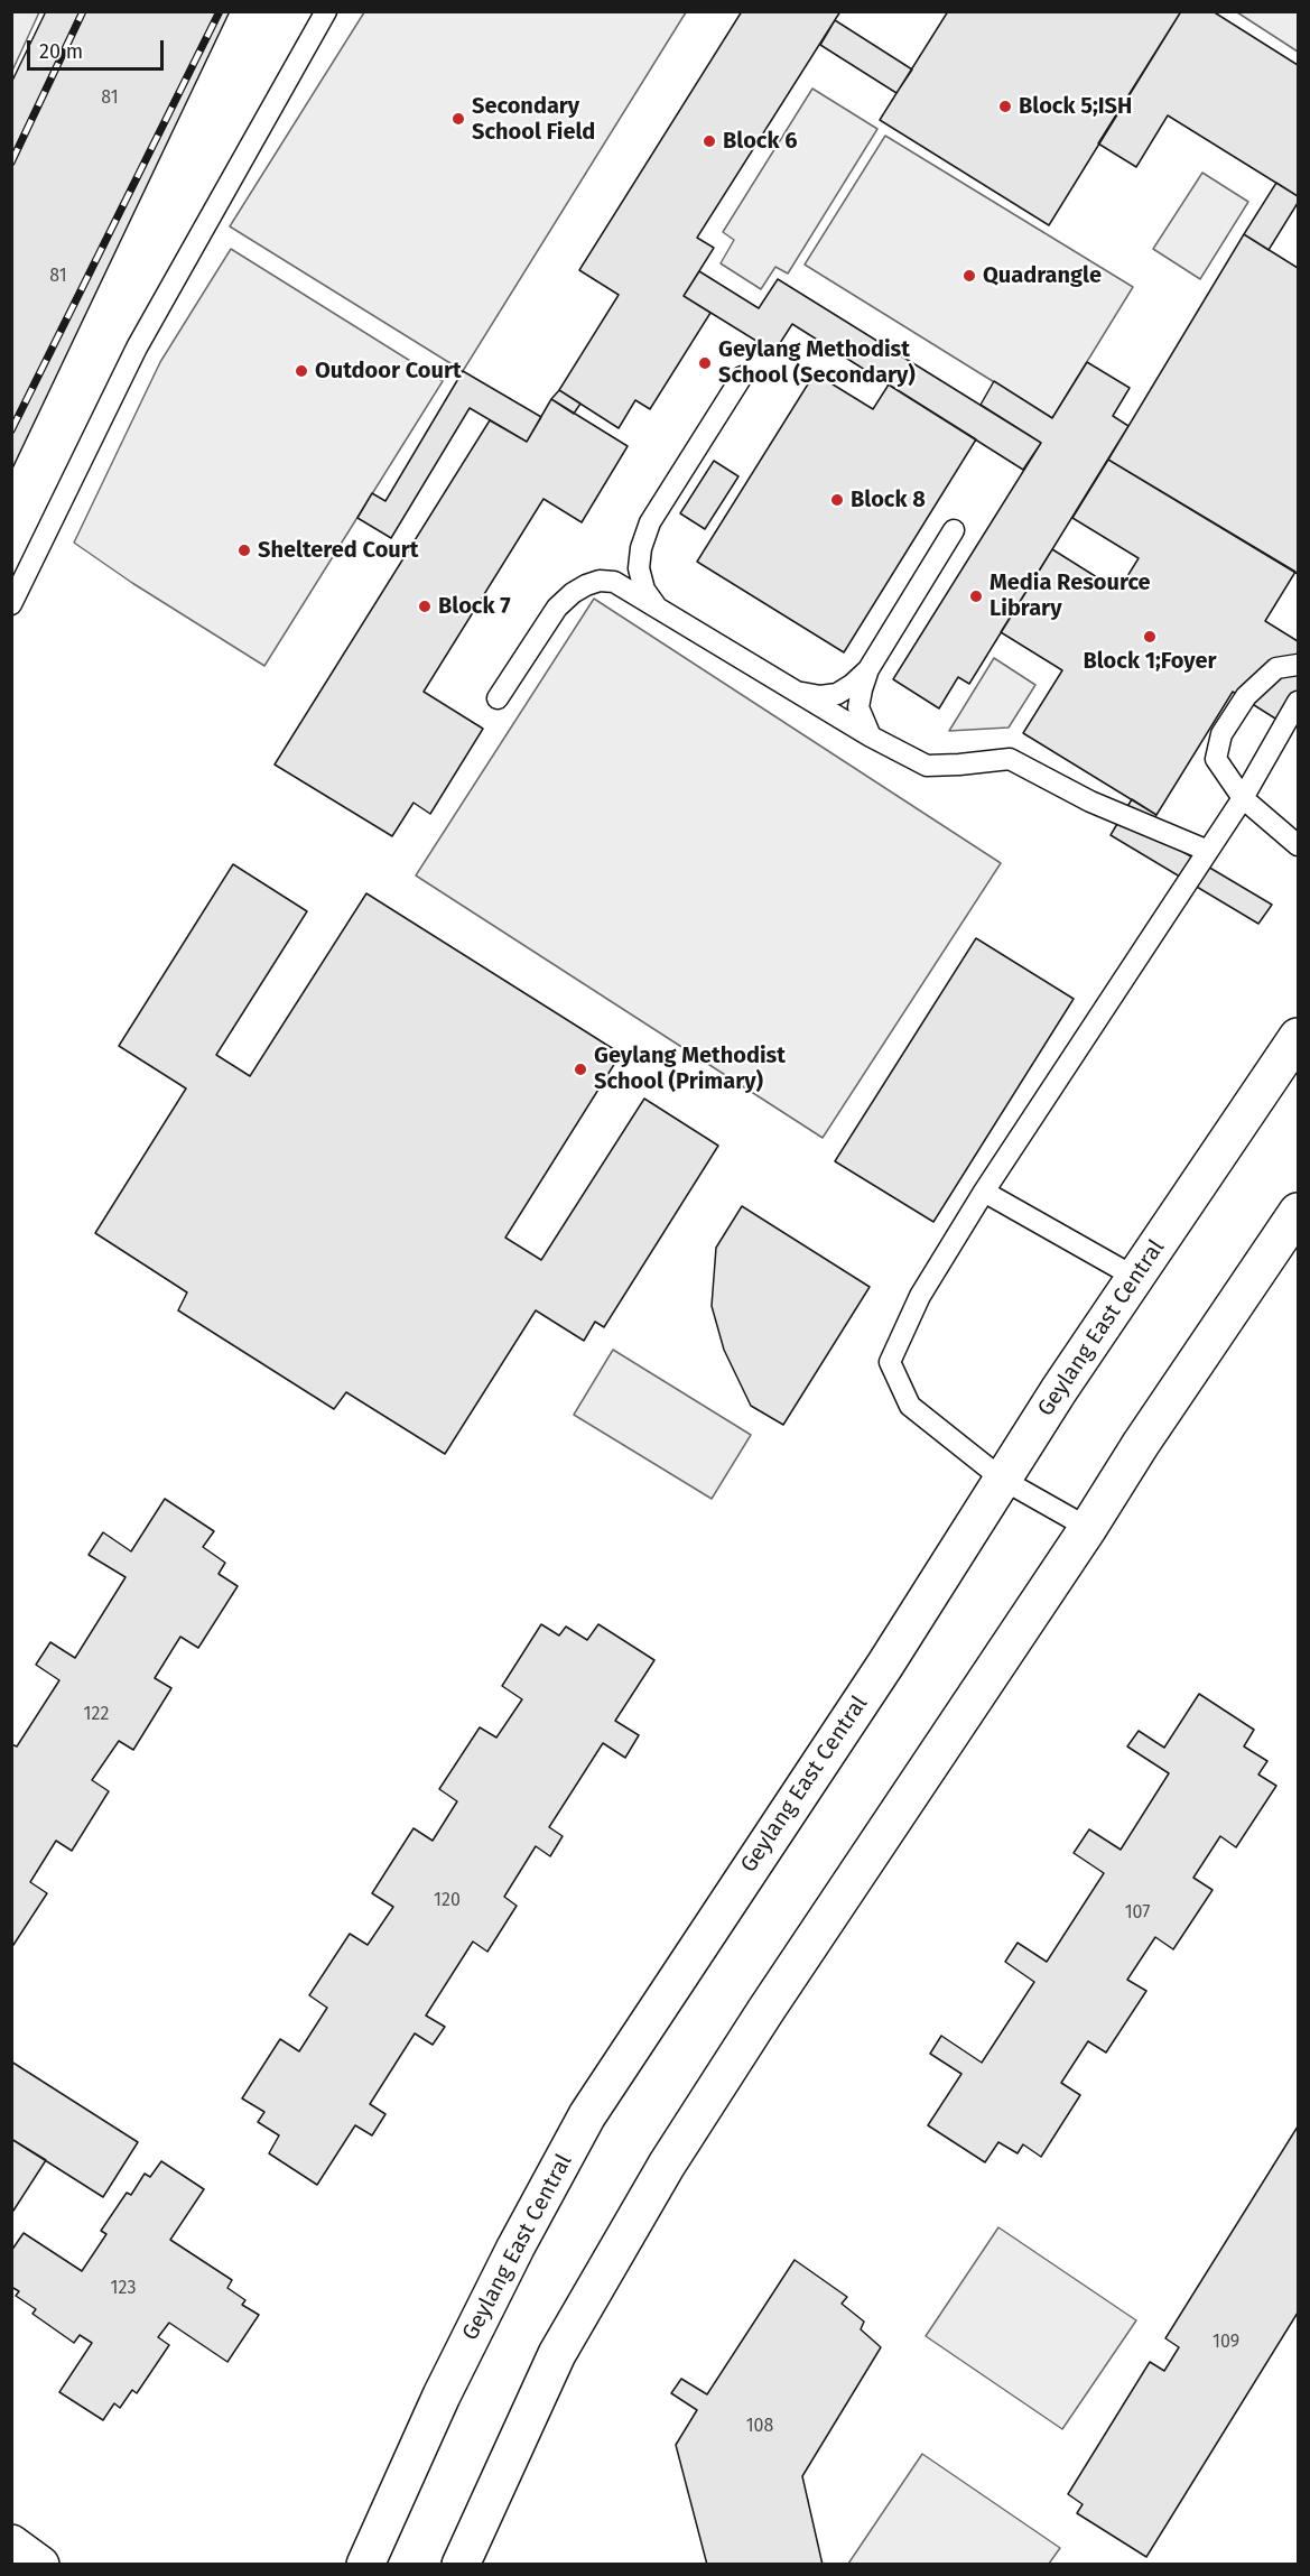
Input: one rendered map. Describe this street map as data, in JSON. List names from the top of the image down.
{
  "streets": {
    "main road": ["Geylang East Central"]
  },
  "places": [
    "Block 5;ISH",
    "Secondary School Field",
    "Block 6",
    "Quadrangle",
    "Geylang Methodist School (Secondary)",
    "Outdoor Court",
    "Block 8",
    "Sheltered Court",
    "Media Resource Library",
    "Block 7",
    "Block 1;Foyer",
    "Geylang Methodist School (Primary)"
  ],
  "house_numbers": [
    "81",
    "81",
    "122",
    "120",
    "107",
    "123",
    "109",
    "108"
  ],
  "scale_bar": "20 m"
}
